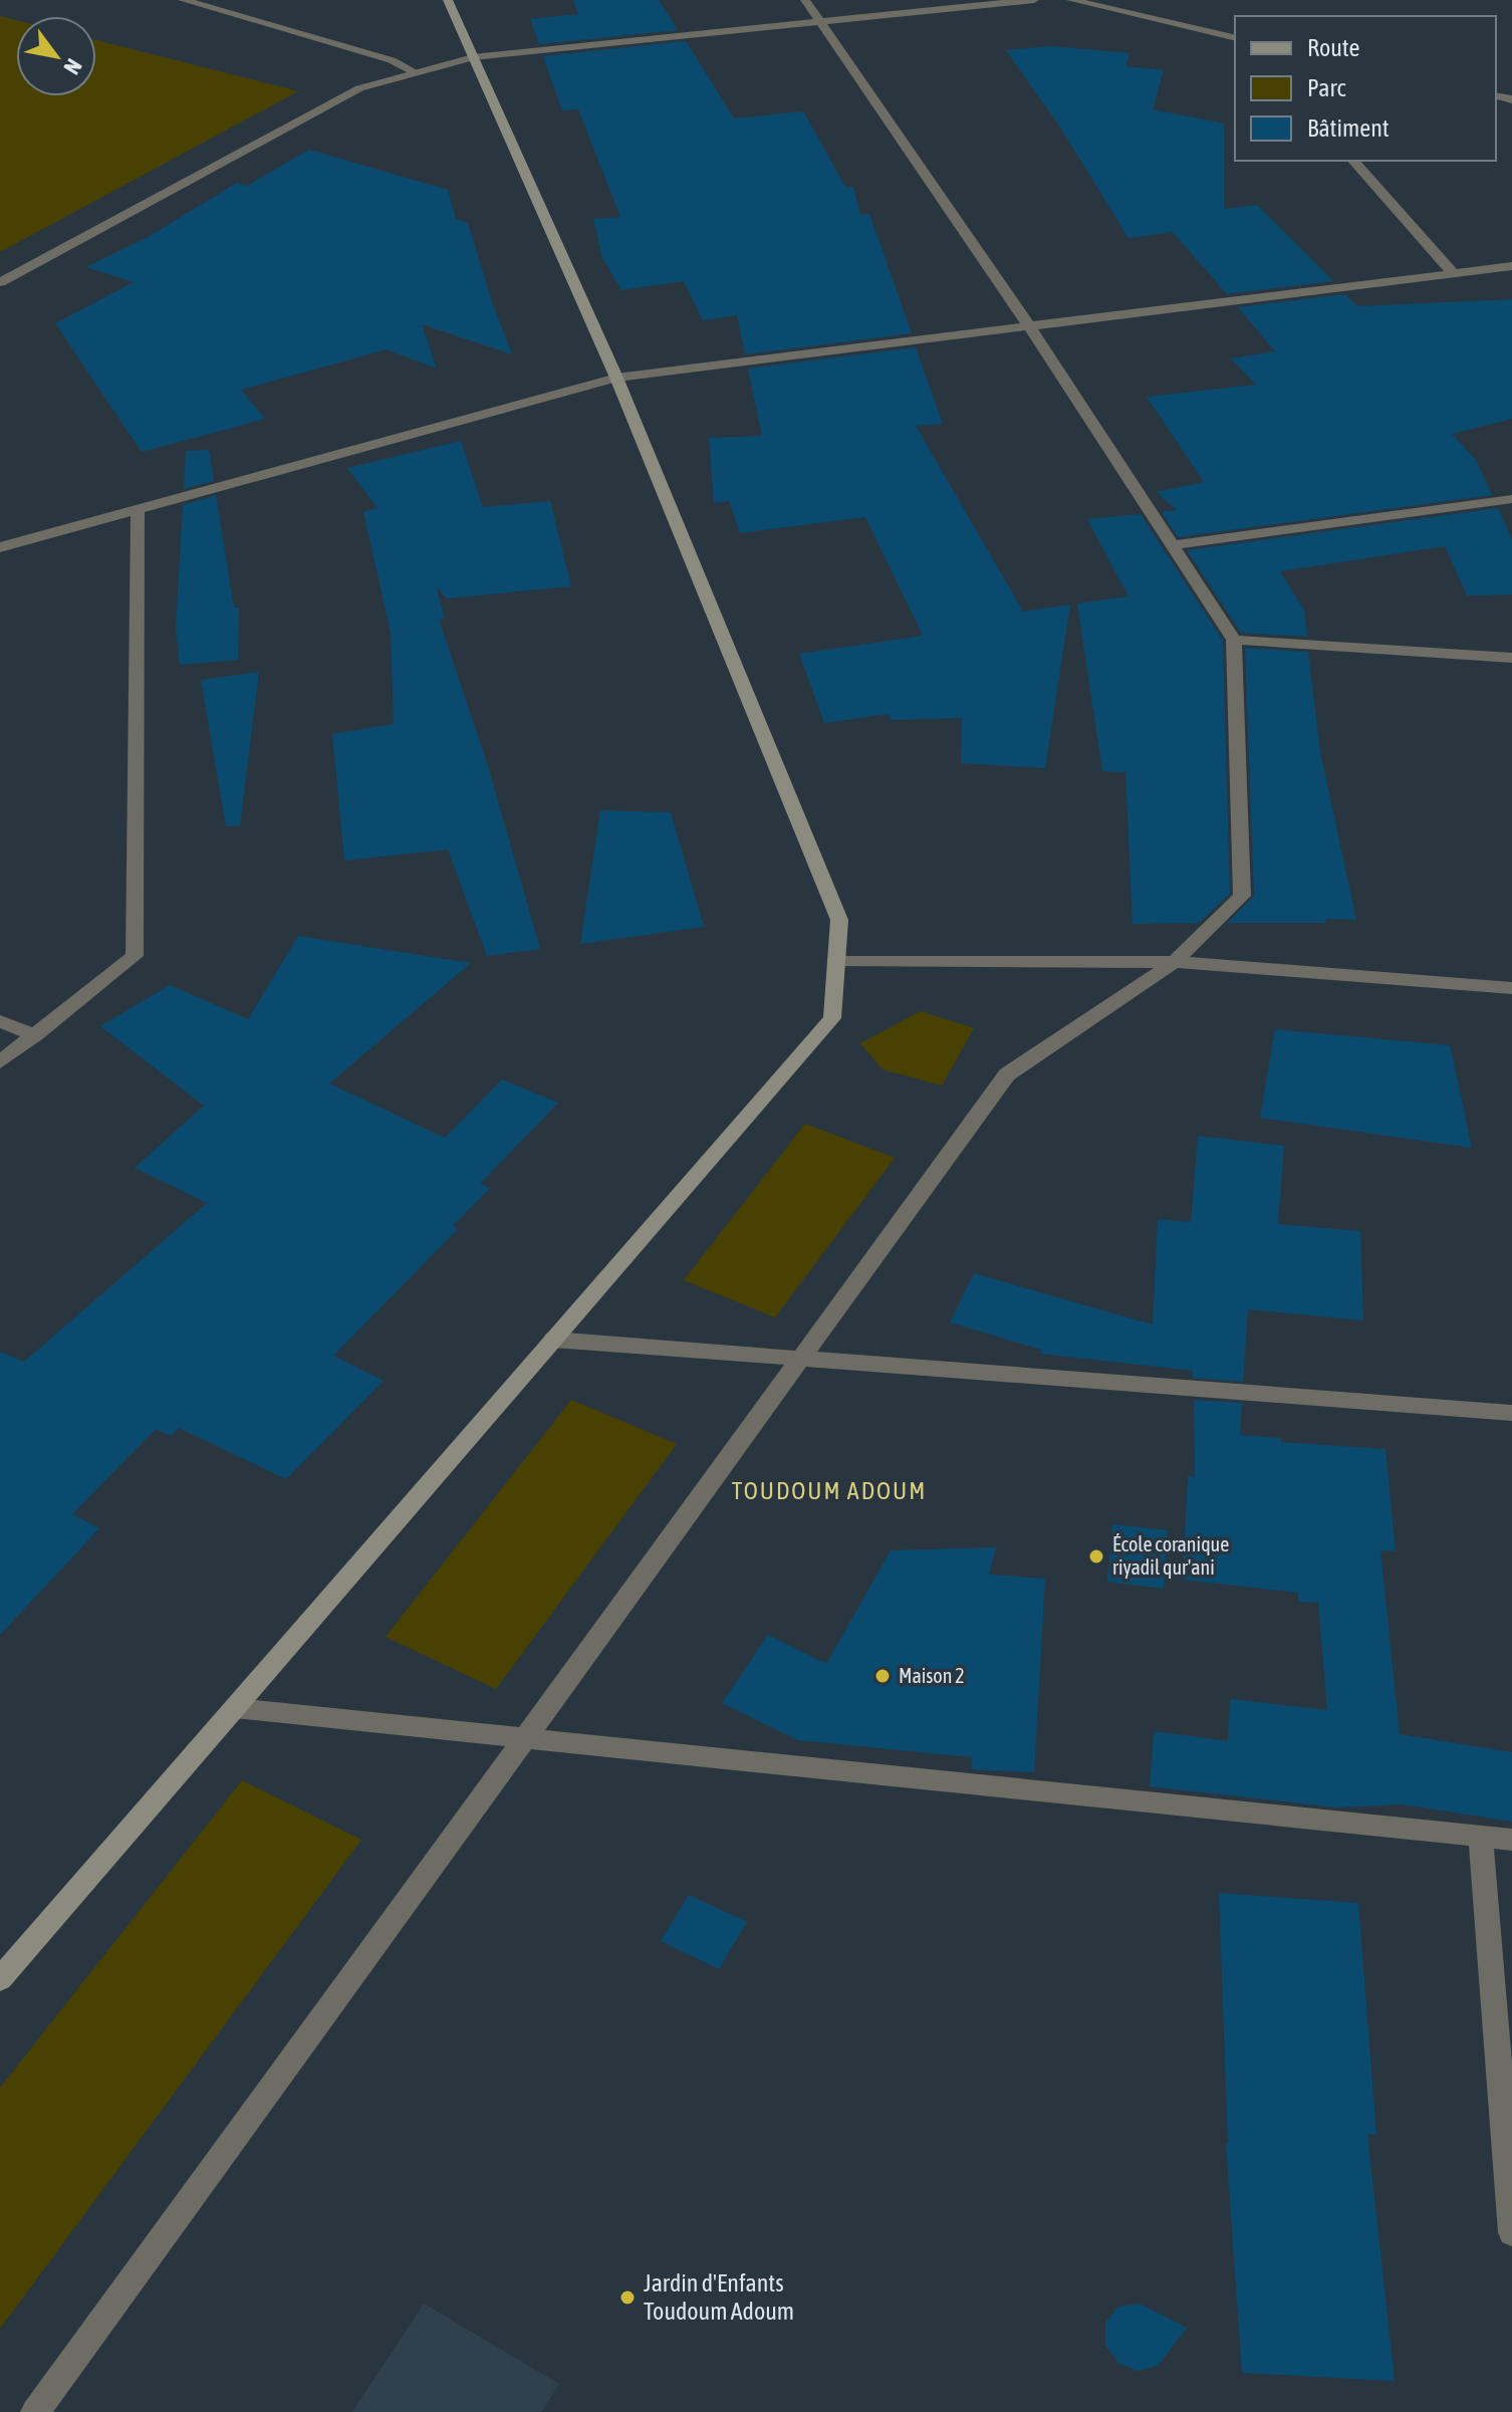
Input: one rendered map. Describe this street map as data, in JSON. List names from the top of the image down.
{
  "districts": ["TOUDOUM ADOUM"],
  "places": ["École coranique riyadil qur'ani", "Maison 2", "Jardin d'Enfants Toudoum Adoum"],
  "legend": ["Route", "Parc", "Bâtiment"],
  "north": "bottom right"
}
